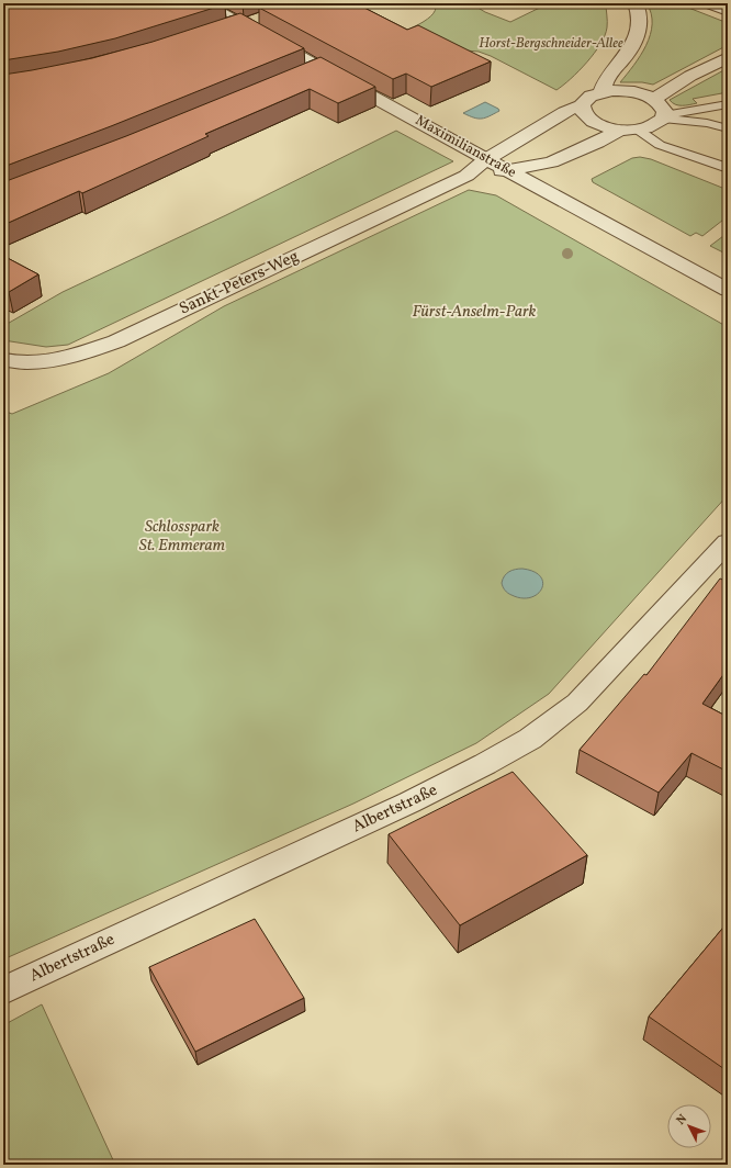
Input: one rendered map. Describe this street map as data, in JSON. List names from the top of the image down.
{
  "streets": {
    "street": ["Maximilianstraße", "Sankt-Peters-Weg", "Albertstraße"]
  },
  "crossings": [
    ["Maximilianstraße", "Sankt-Peters-Weg"]
  ],
  "parks": ["Horst-Bergschneider-Allee", "Fürst-Anselm-Park", "Schlosspark St. Emmeram"],
  "north": "top left"
}
